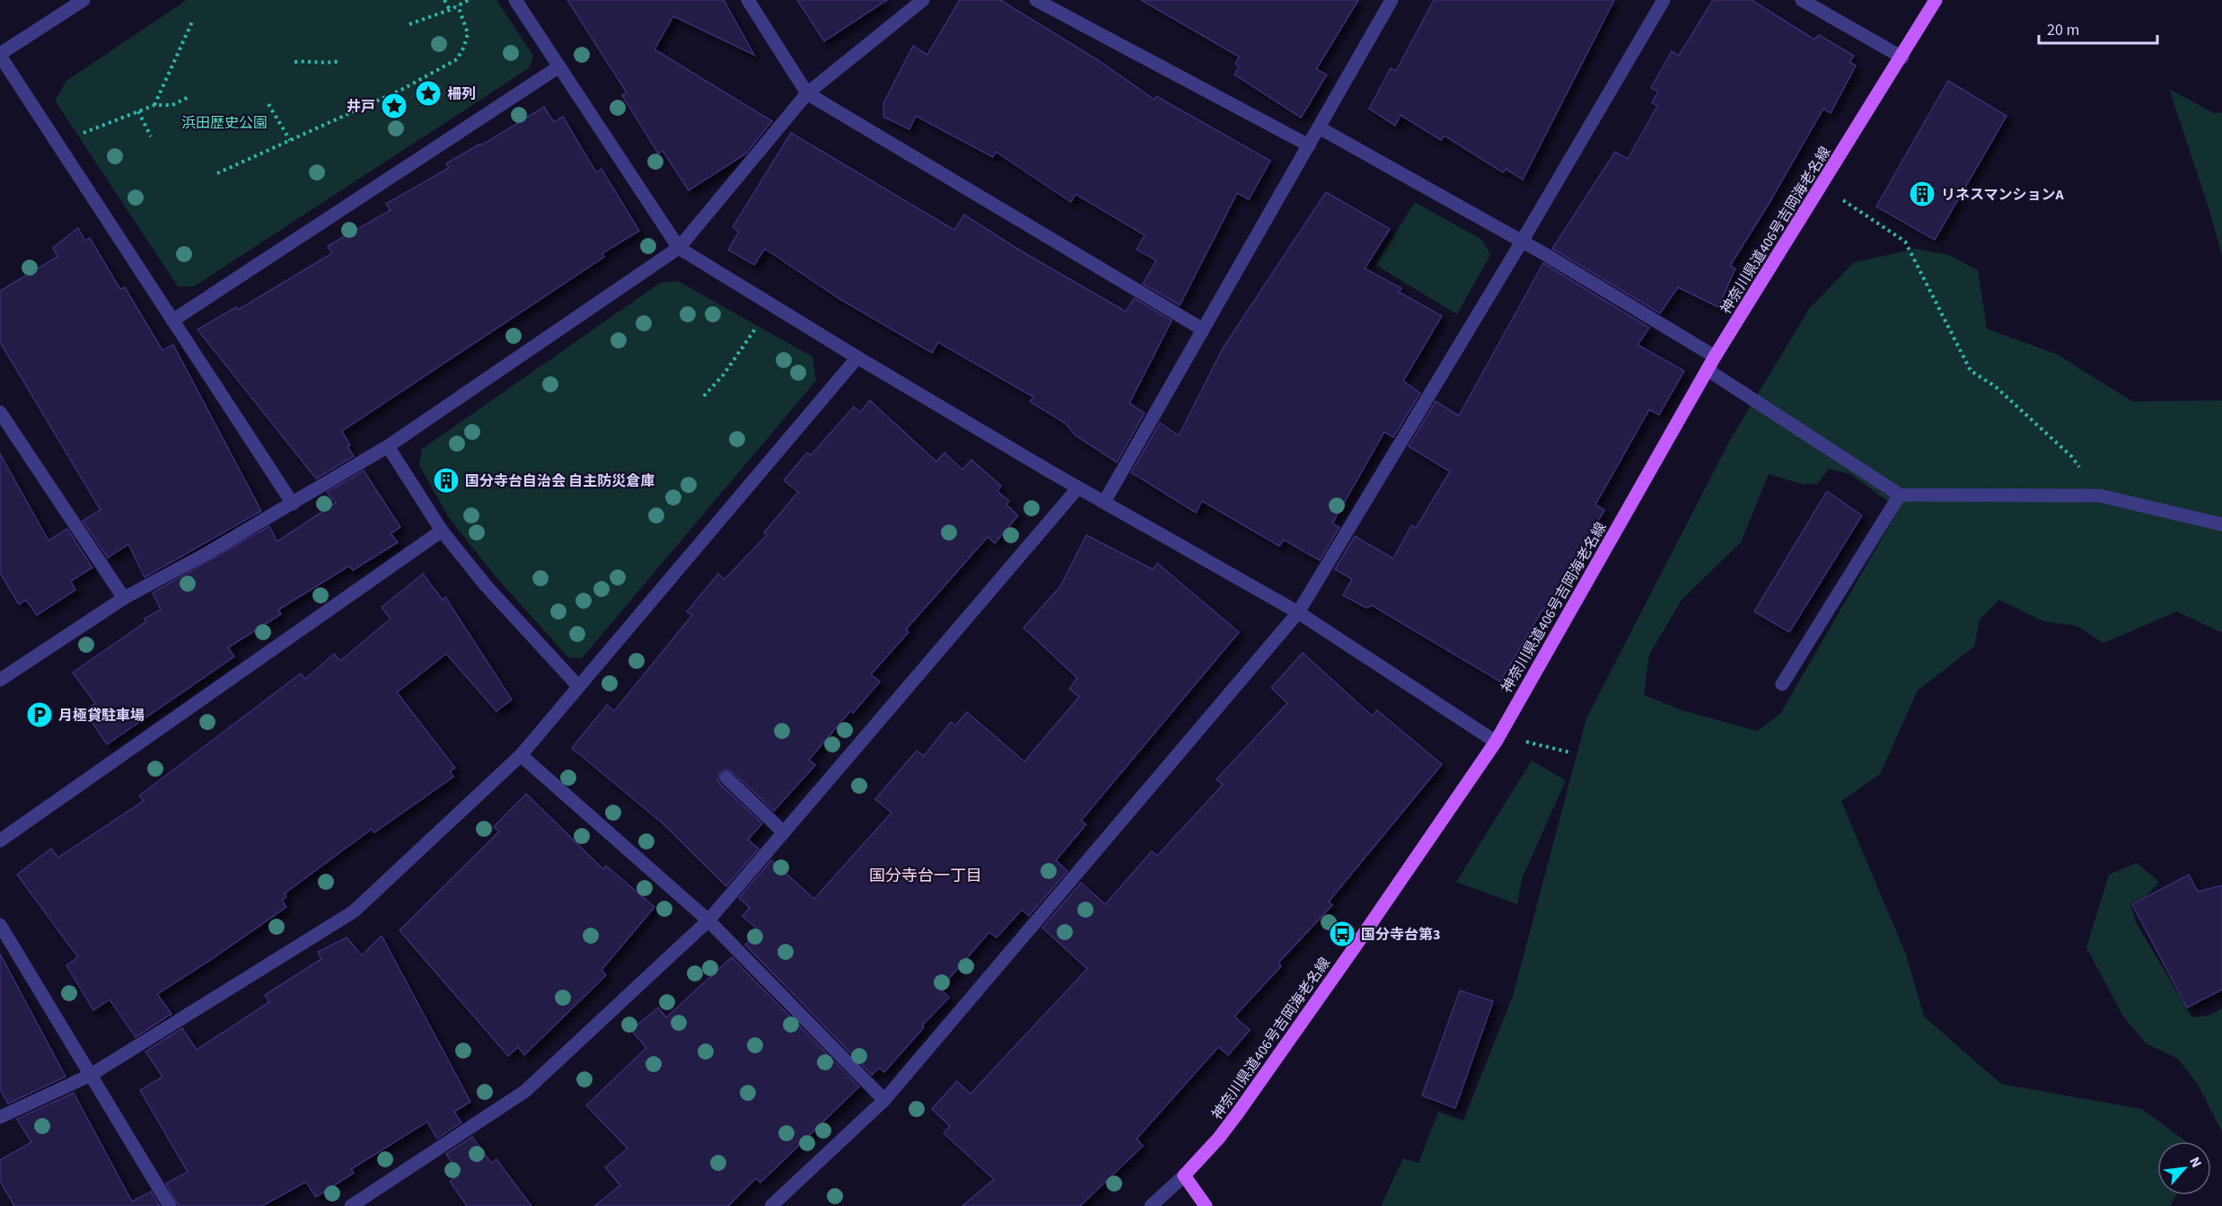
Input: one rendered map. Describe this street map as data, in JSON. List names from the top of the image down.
{
  "streets": {
    "main road": ["神奈川県道406号吉岡海老名線"]
  },
  "districts": ["国分寺台一丁目"],
  "parks": ["浜田歴史公園"],
  "places": {
    "place": ["柵列", "井戸"],
    "building": ["リネスマンションA", "国分寺台自治会 自主防災倉庫"],
    "parking": ["月極貸駐車場"],
    "bus stop": ["国分寺台第3"]
  },
  "scale_bar": "20 m",
  "north": "top right"
}
